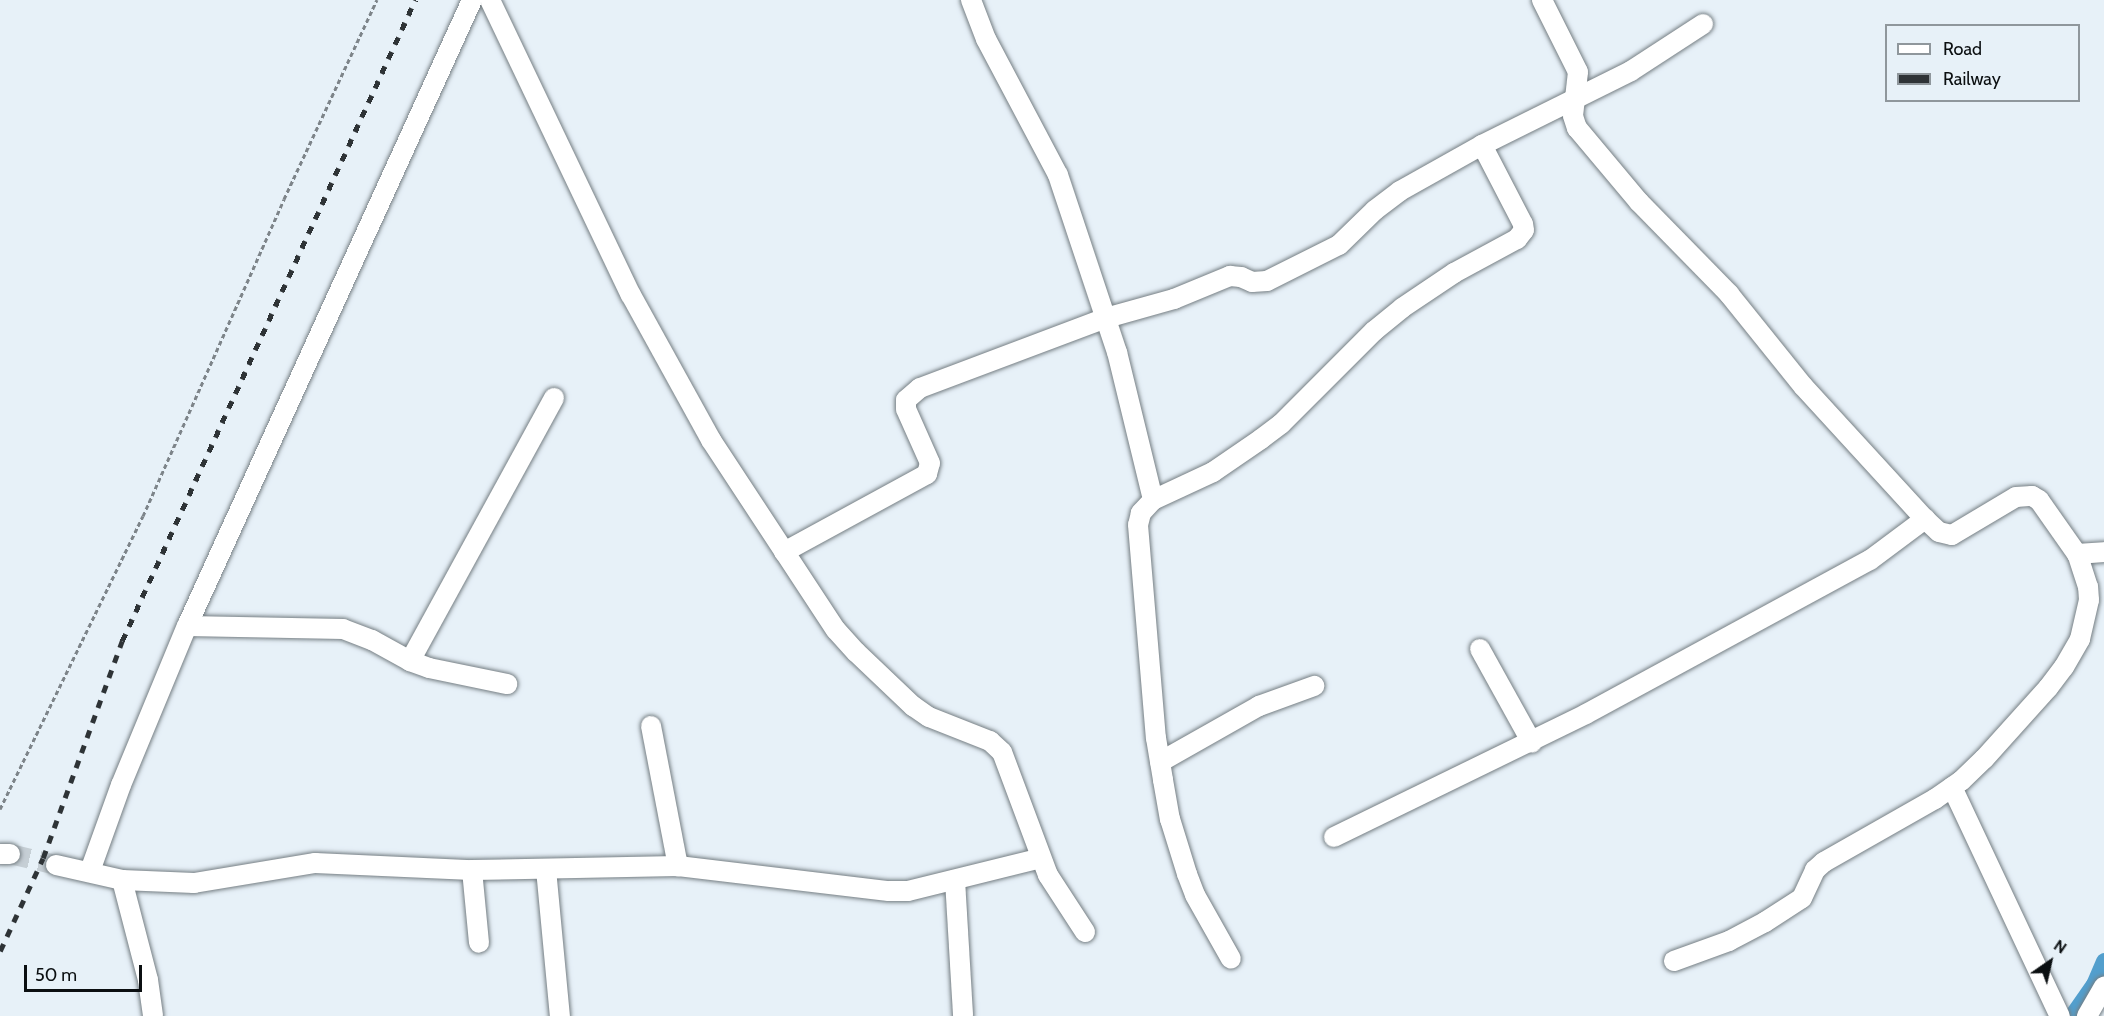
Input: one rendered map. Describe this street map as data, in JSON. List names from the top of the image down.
{
  "legend": ["Road", "Railway"],
  "scale_bar": "50 m",
  "north": "top right"
}
